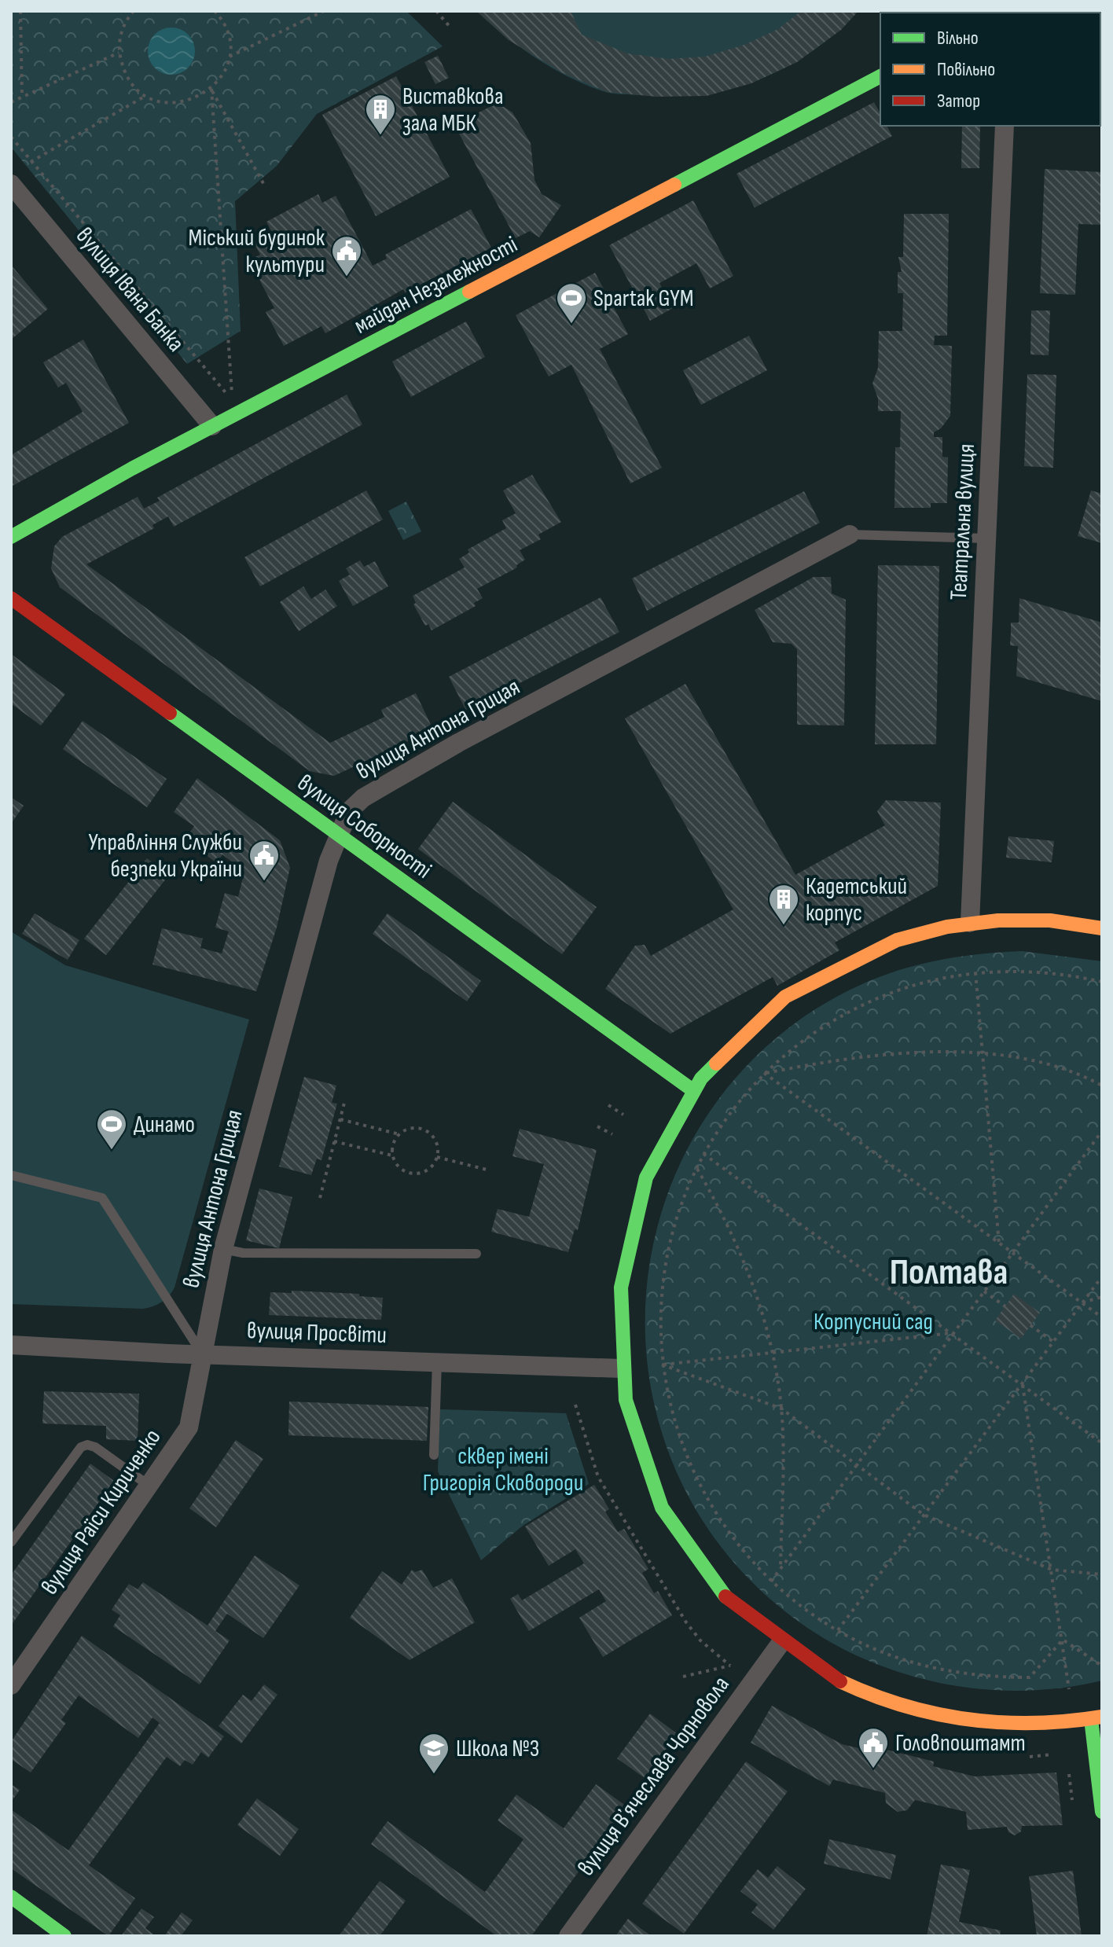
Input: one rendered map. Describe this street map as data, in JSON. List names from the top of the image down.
{
  "streets": {
    "main road": ["майдан Незалежності", "вулиця Соборності"],
    "street": [
      "вулиця Івана Банка",
      "Театральна вулиця",
      "вулиця Антона Грицая",
      "вулиця Просвіти",
      "вулиця Раїси Кириченко",
      "вулиця Вʼячеслава Чорновола"
    ]
  },
  "crossings": [
    ["майдан Незалежності", "вулиця Івана Банка"],
    ["вулиця Антона Грицая", "вулиця Соборності"],
    ["вулиця Антона Грицая", "вулиця Просвіти"],
    ["вулиця Антона Грицая", "вулиця Раїси Кириченко"],
    ["вулиця Просвіти", "вулиця Раїси Кириченко"]
  ],
  "districts": ["Полтава"],
  "parks": ["Корпусний сад", "сквер імені Григорія Сковороди"],
  "places": {
    "building": ["Виставкова зала МБК", "Кадетський корпус"],
    "public building": ["Міський будинок культури", "Управління Служби безпеки України", "Головпоштамт"],
    "sports": ["Spartak GYM", "Динамо"],
    "school or university": ["Школа №3"]
  },
  "legend": ["Вільно", "Повільно", "Затор"]
}
